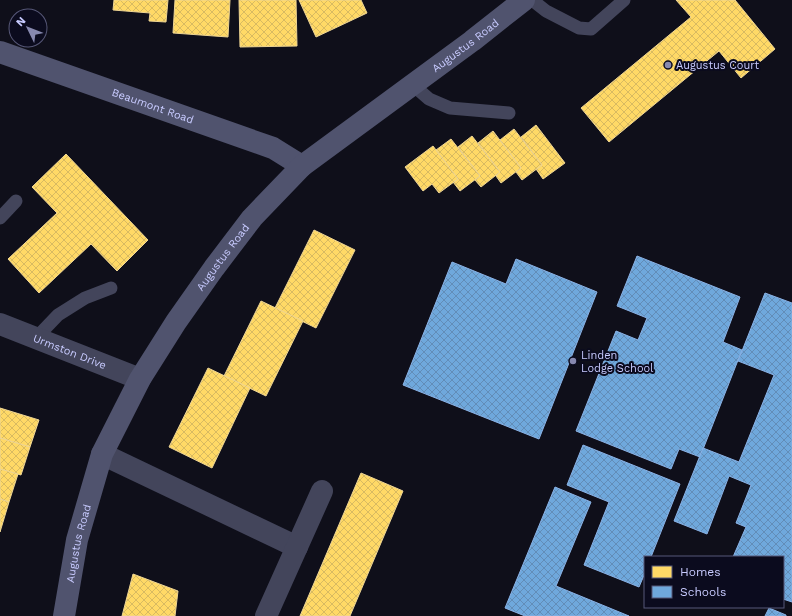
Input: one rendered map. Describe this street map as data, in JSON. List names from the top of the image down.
{
  "streets": {
    "street": ["Augustus Road", "Beaumont Road", "Urmston Drive"]
  },
  "crossings": [
    ["Augustus Road", "Beaumont Road"],
    ["Augustus Road", "Urmston Drive"]
  ],
  "places": ["Augustus Court", "Linden Lodge School"],
  "legend": ["Homes", "Schools"],
  "north": "top left"
}
